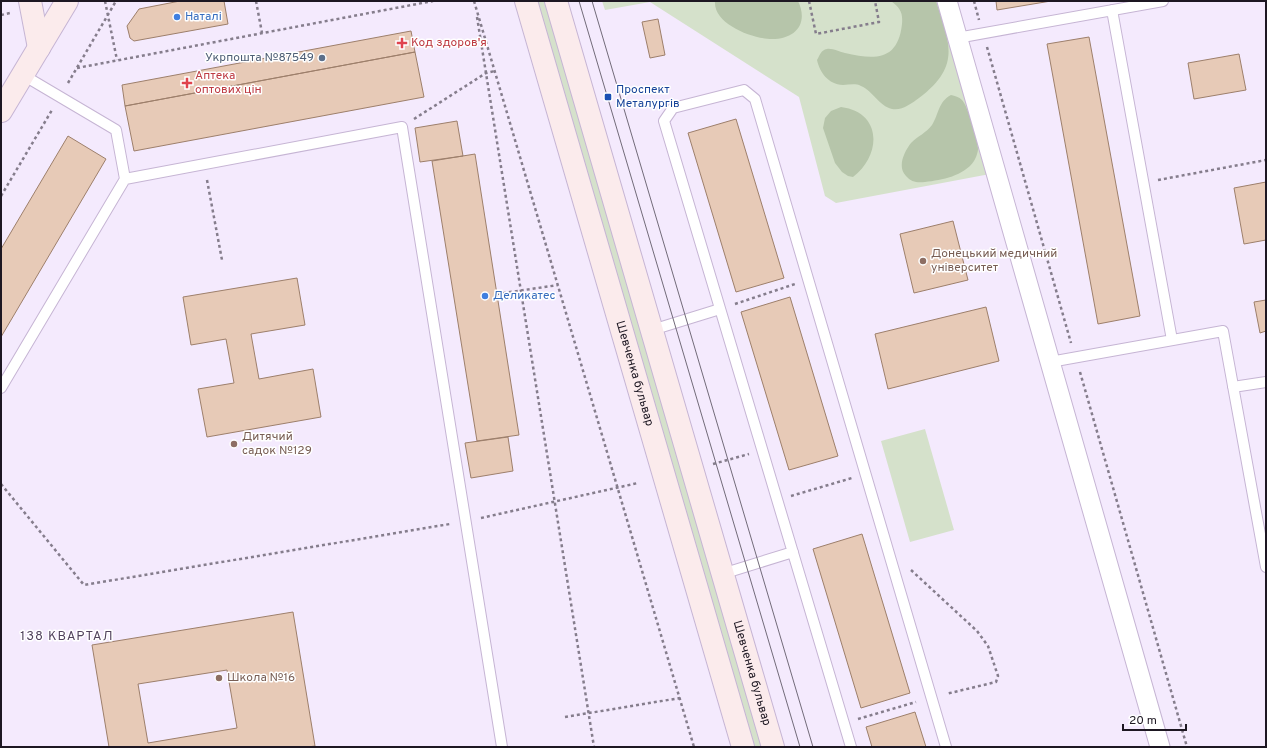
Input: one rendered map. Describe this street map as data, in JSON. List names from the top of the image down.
{
  "streets": {
    "street": ["Шевченка бульвар"]
  },
  "districts": ["138 КВАРТАЛ"],
  "places": {
    "other": [
      "Наталі",
      "Укрпошта №87549",
      "Донецький медичний університет",
      "Деликатес",
      "Дитячий садок №129",
      "Школа №16"
    ],
    "health": ["Код здоров'я", "Аптека оптових цін"],
    "transit": ["Проспект Металургів"]
  },
  "scale_bar": "20 m"
}
